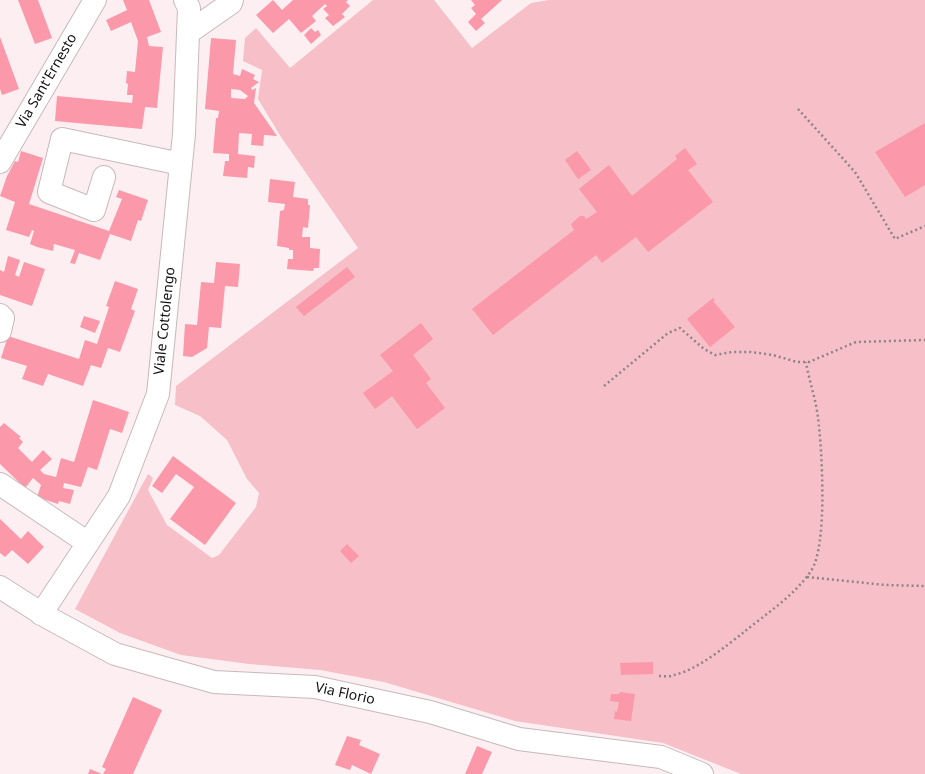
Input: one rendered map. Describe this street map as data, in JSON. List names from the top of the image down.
{
  "streets": {
    "street": ["Via Sant'Ernesto", "Viale Cottolengo", "Via Florio"]
  },
  "crossings": [
    ["Viale Cottolengo", "Via Florio"]
  ]
}
